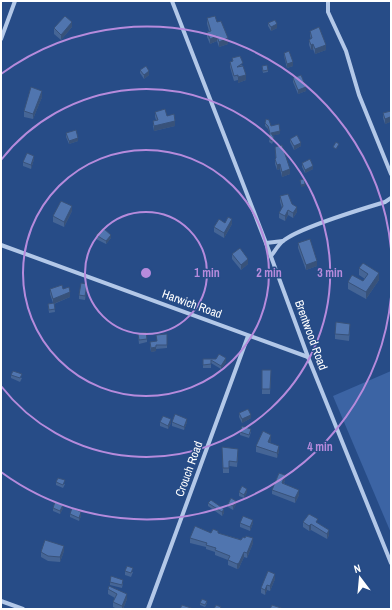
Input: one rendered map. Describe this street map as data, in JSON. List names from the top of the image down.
{
  "streets": {
    "street": ["Harwich Road", "Brentwood Road", "Crouch Road"]
  },
  "crossings": [
    ["Harwich Road", "Brentwood Road"],
    ["Harwich Road", "Crouch Road"]
  ],
  "north": "top",
  "rings": [
    "1 min",
    "2 min",
    "3 min",
    "4 min"
  ]
}
